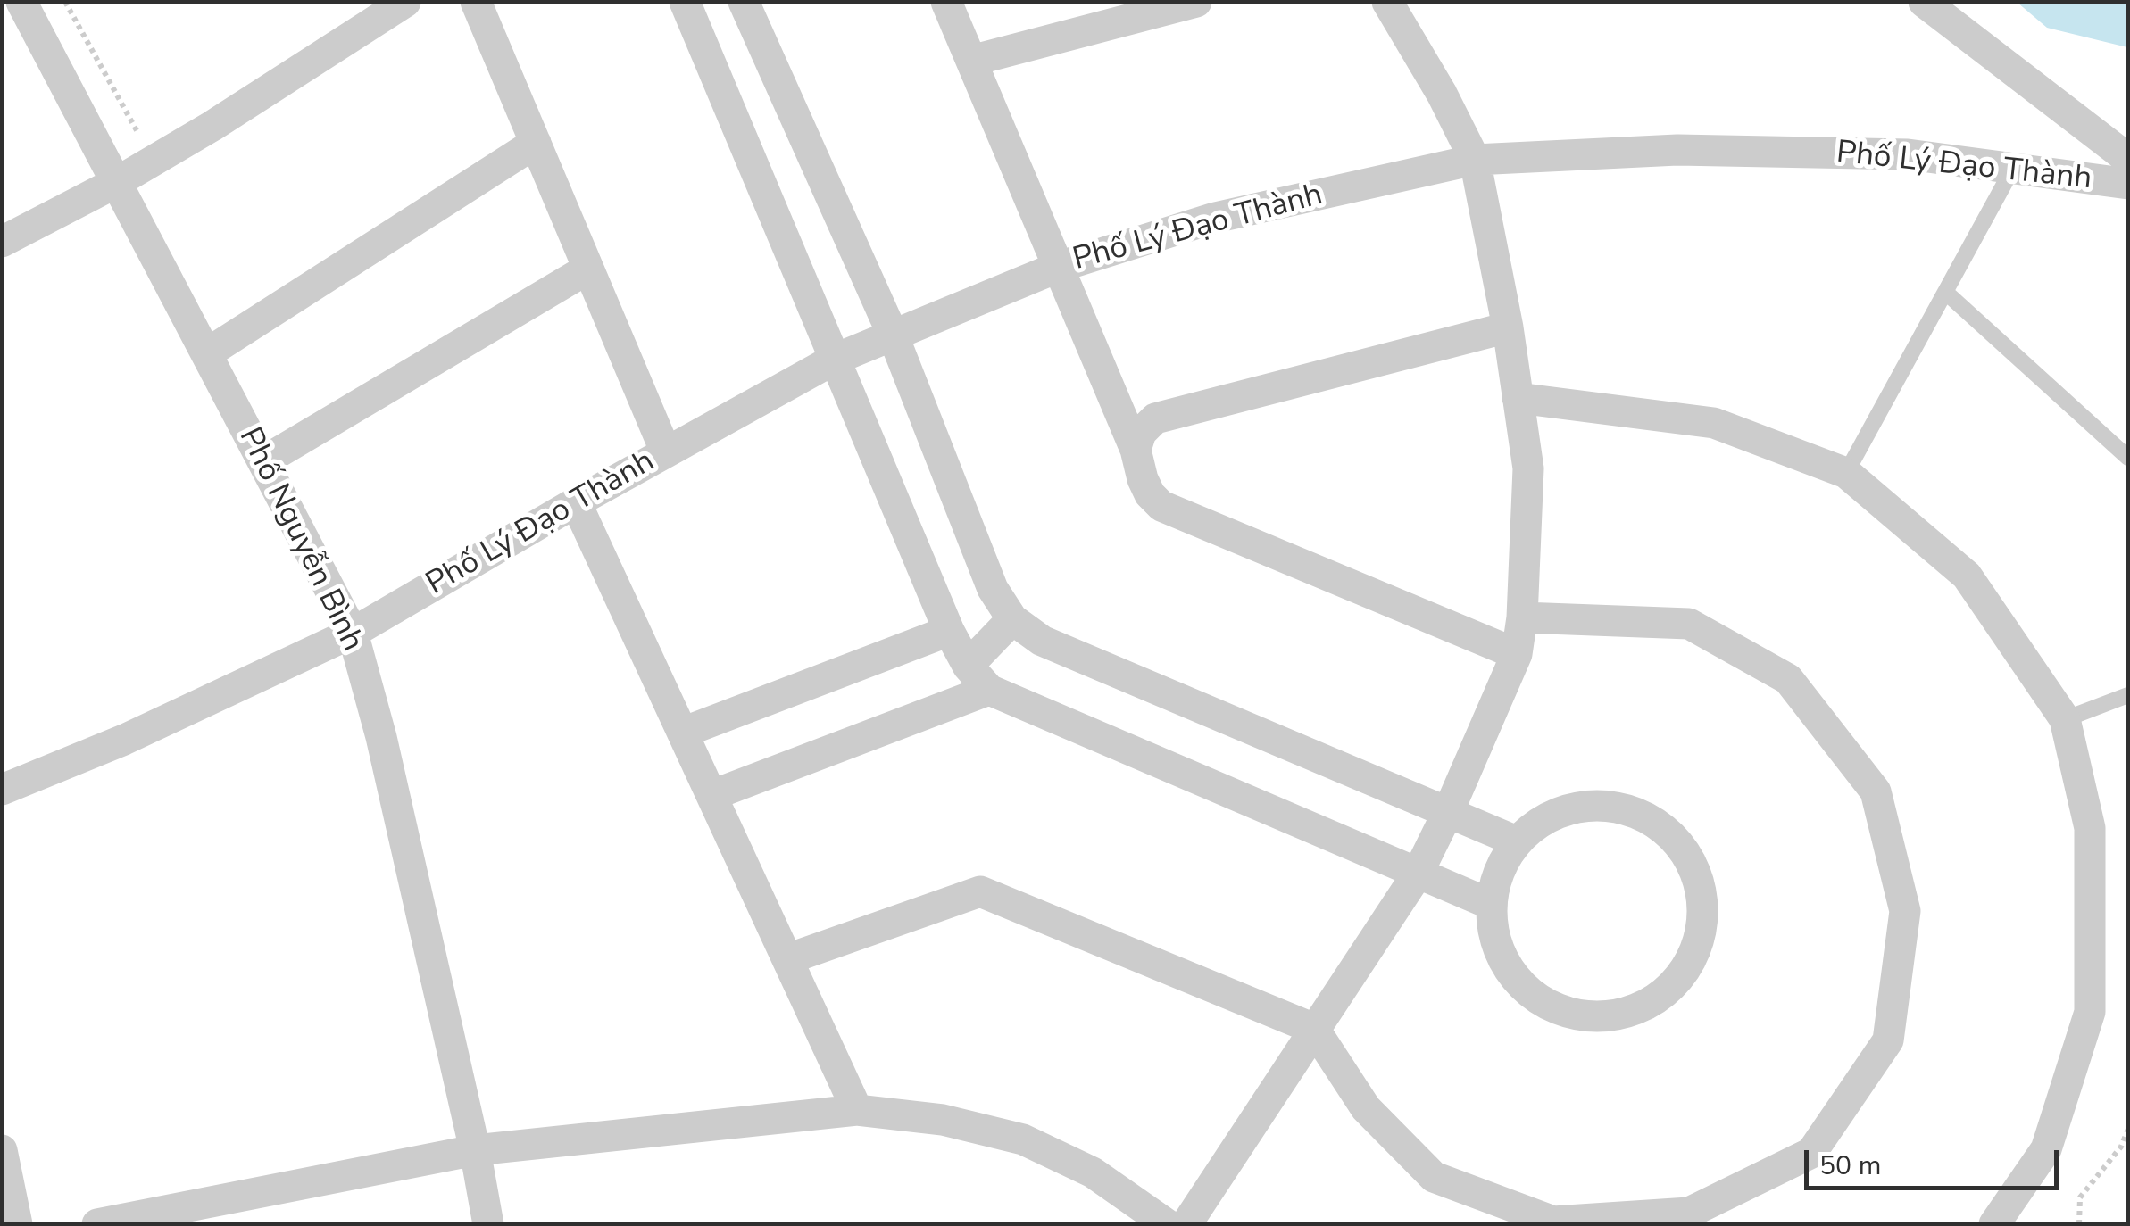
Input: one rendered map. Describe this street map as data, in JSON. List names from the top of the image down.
{
  "streets": {
    "street": ["Phố Lý Đạo Thành", "Phố Nguyễn Bình"]
  },
  "crossings": [
    ["Phố Lý Đạo Thành", "Phố Nguyễn Bình"]
  ],
  "scale_bar": "50 m"
}
